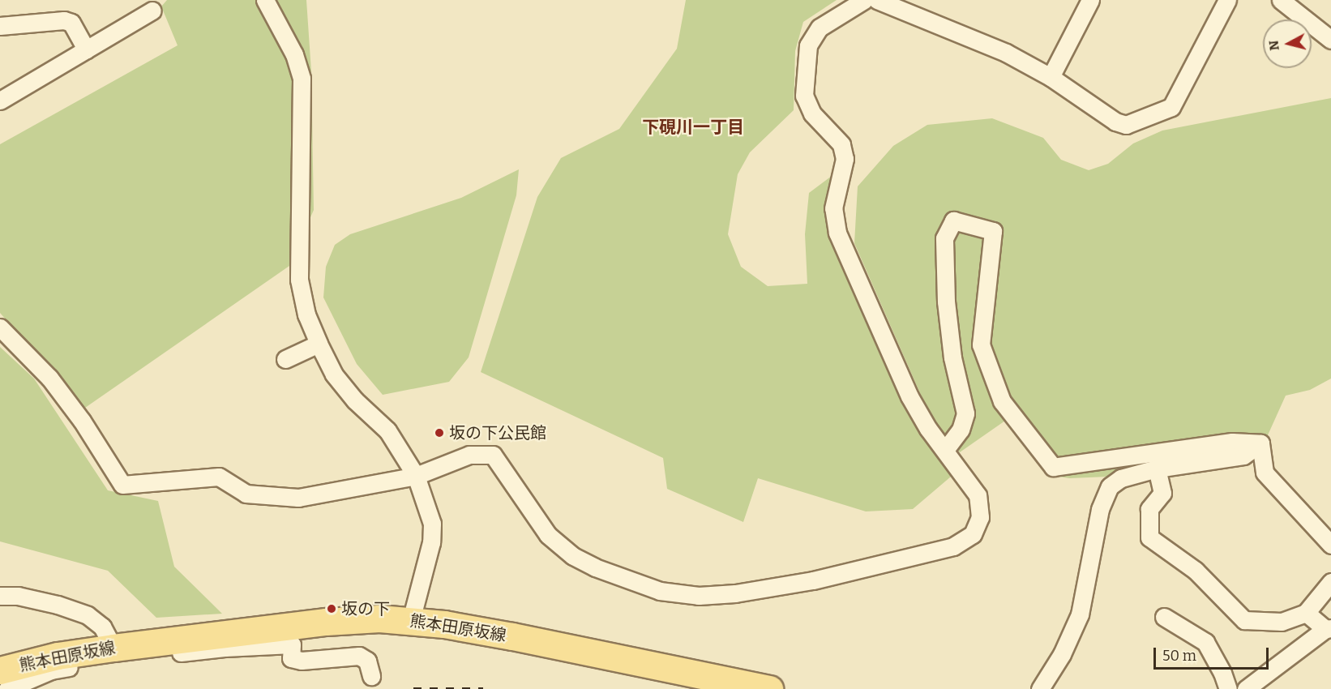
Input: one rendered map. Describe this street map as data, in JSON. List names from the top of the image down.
{
  "streets": {
    "main road": ["熊本田原坂線"]
  },
  "districts": ["下硯川一丁目"],
  "places": ["坂の下公民館", "坂の下"],
  "scale_bar": "50 m",
  "north": "left"
}
